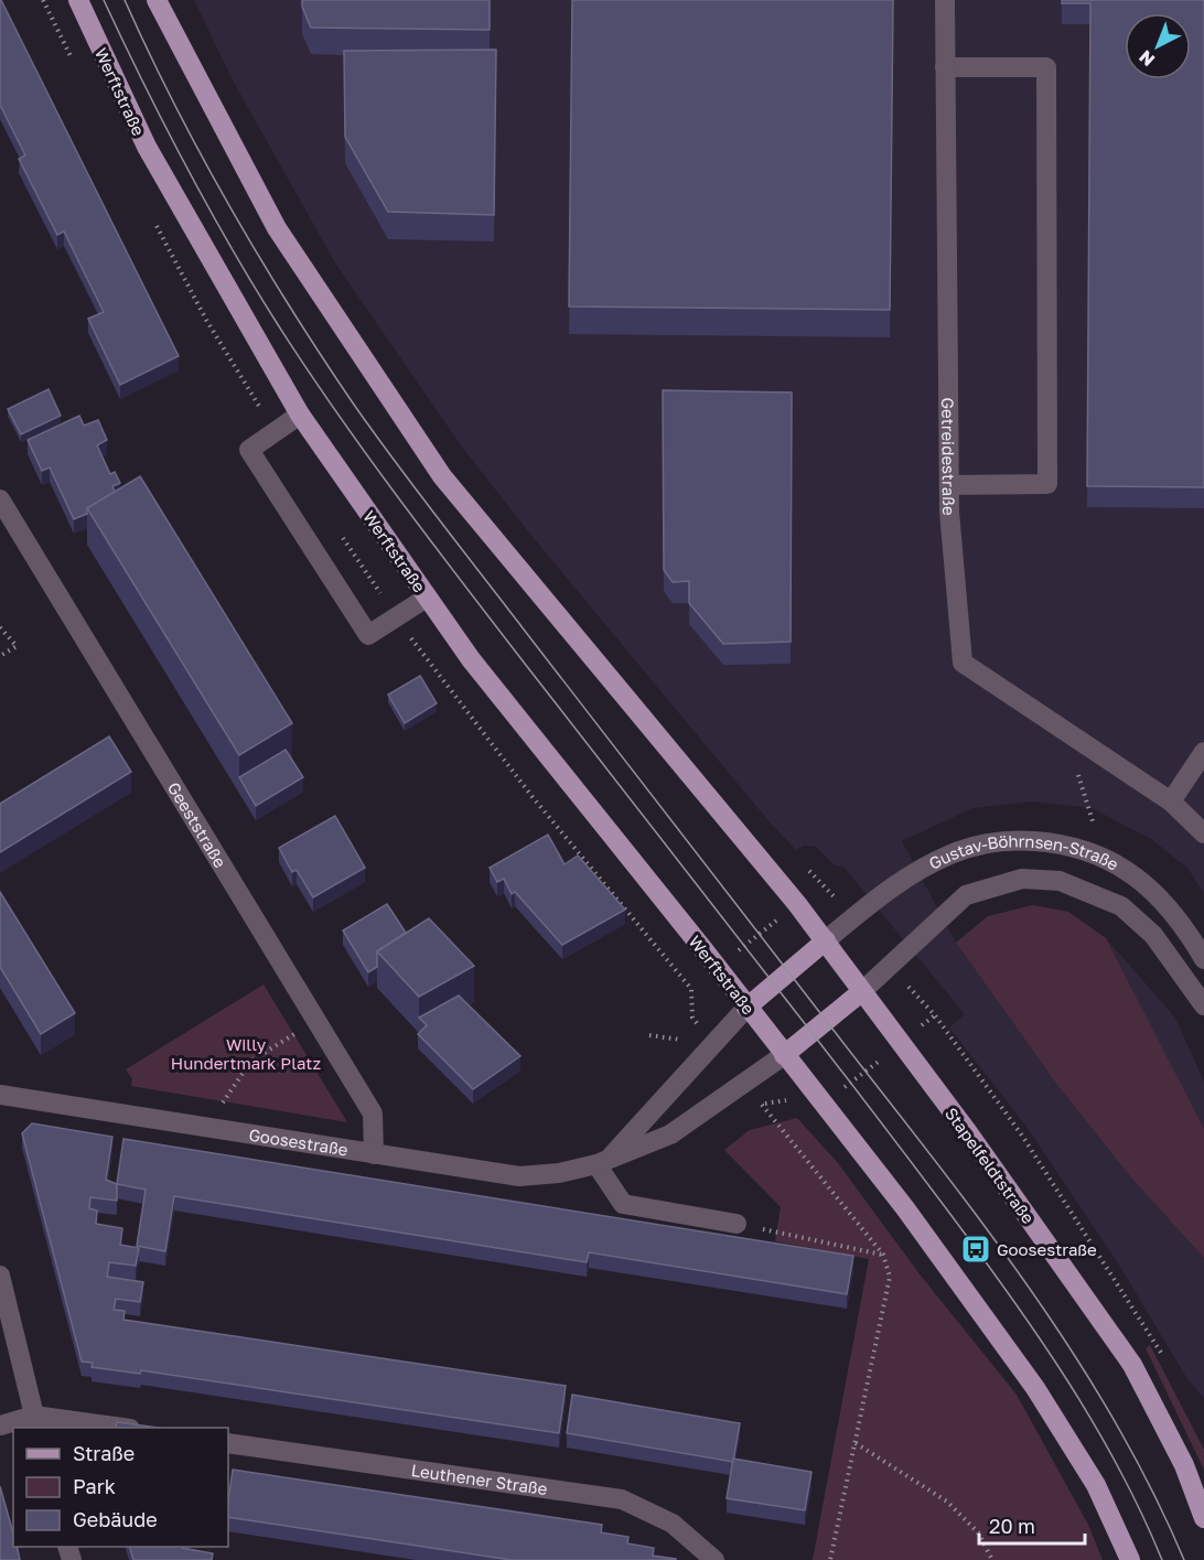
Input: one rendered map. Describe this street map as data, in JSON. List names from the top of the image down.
{
  "streets": {
    "main road": ["Werftstraße", "Stapelfeldtstraße"],
    "street": [
      "Getreidestraße",
      "Geeststraße",
      "Gustav-Böhrnsen-Straße",
      "Goosestraße",
      "Leuthener Straße"
    ]
  },
  "crossings": [
    ["Werftstraße", "Goosestraße"],
    ["Geeststraße", "Goosestraße"],
    ["Gustav-Böhrnsen-Straße", "Stapelfeldtstraße"]
  ],
  "parks": ["Willy Hundertmark Platz"],
  "places": {
    "bus stop": ["Goosestraße"]
  },
  "legend": ["Straße", "Park", "Gebäude"],
  "scale_bar": "20 m",
  "north": "bottom left"
}
